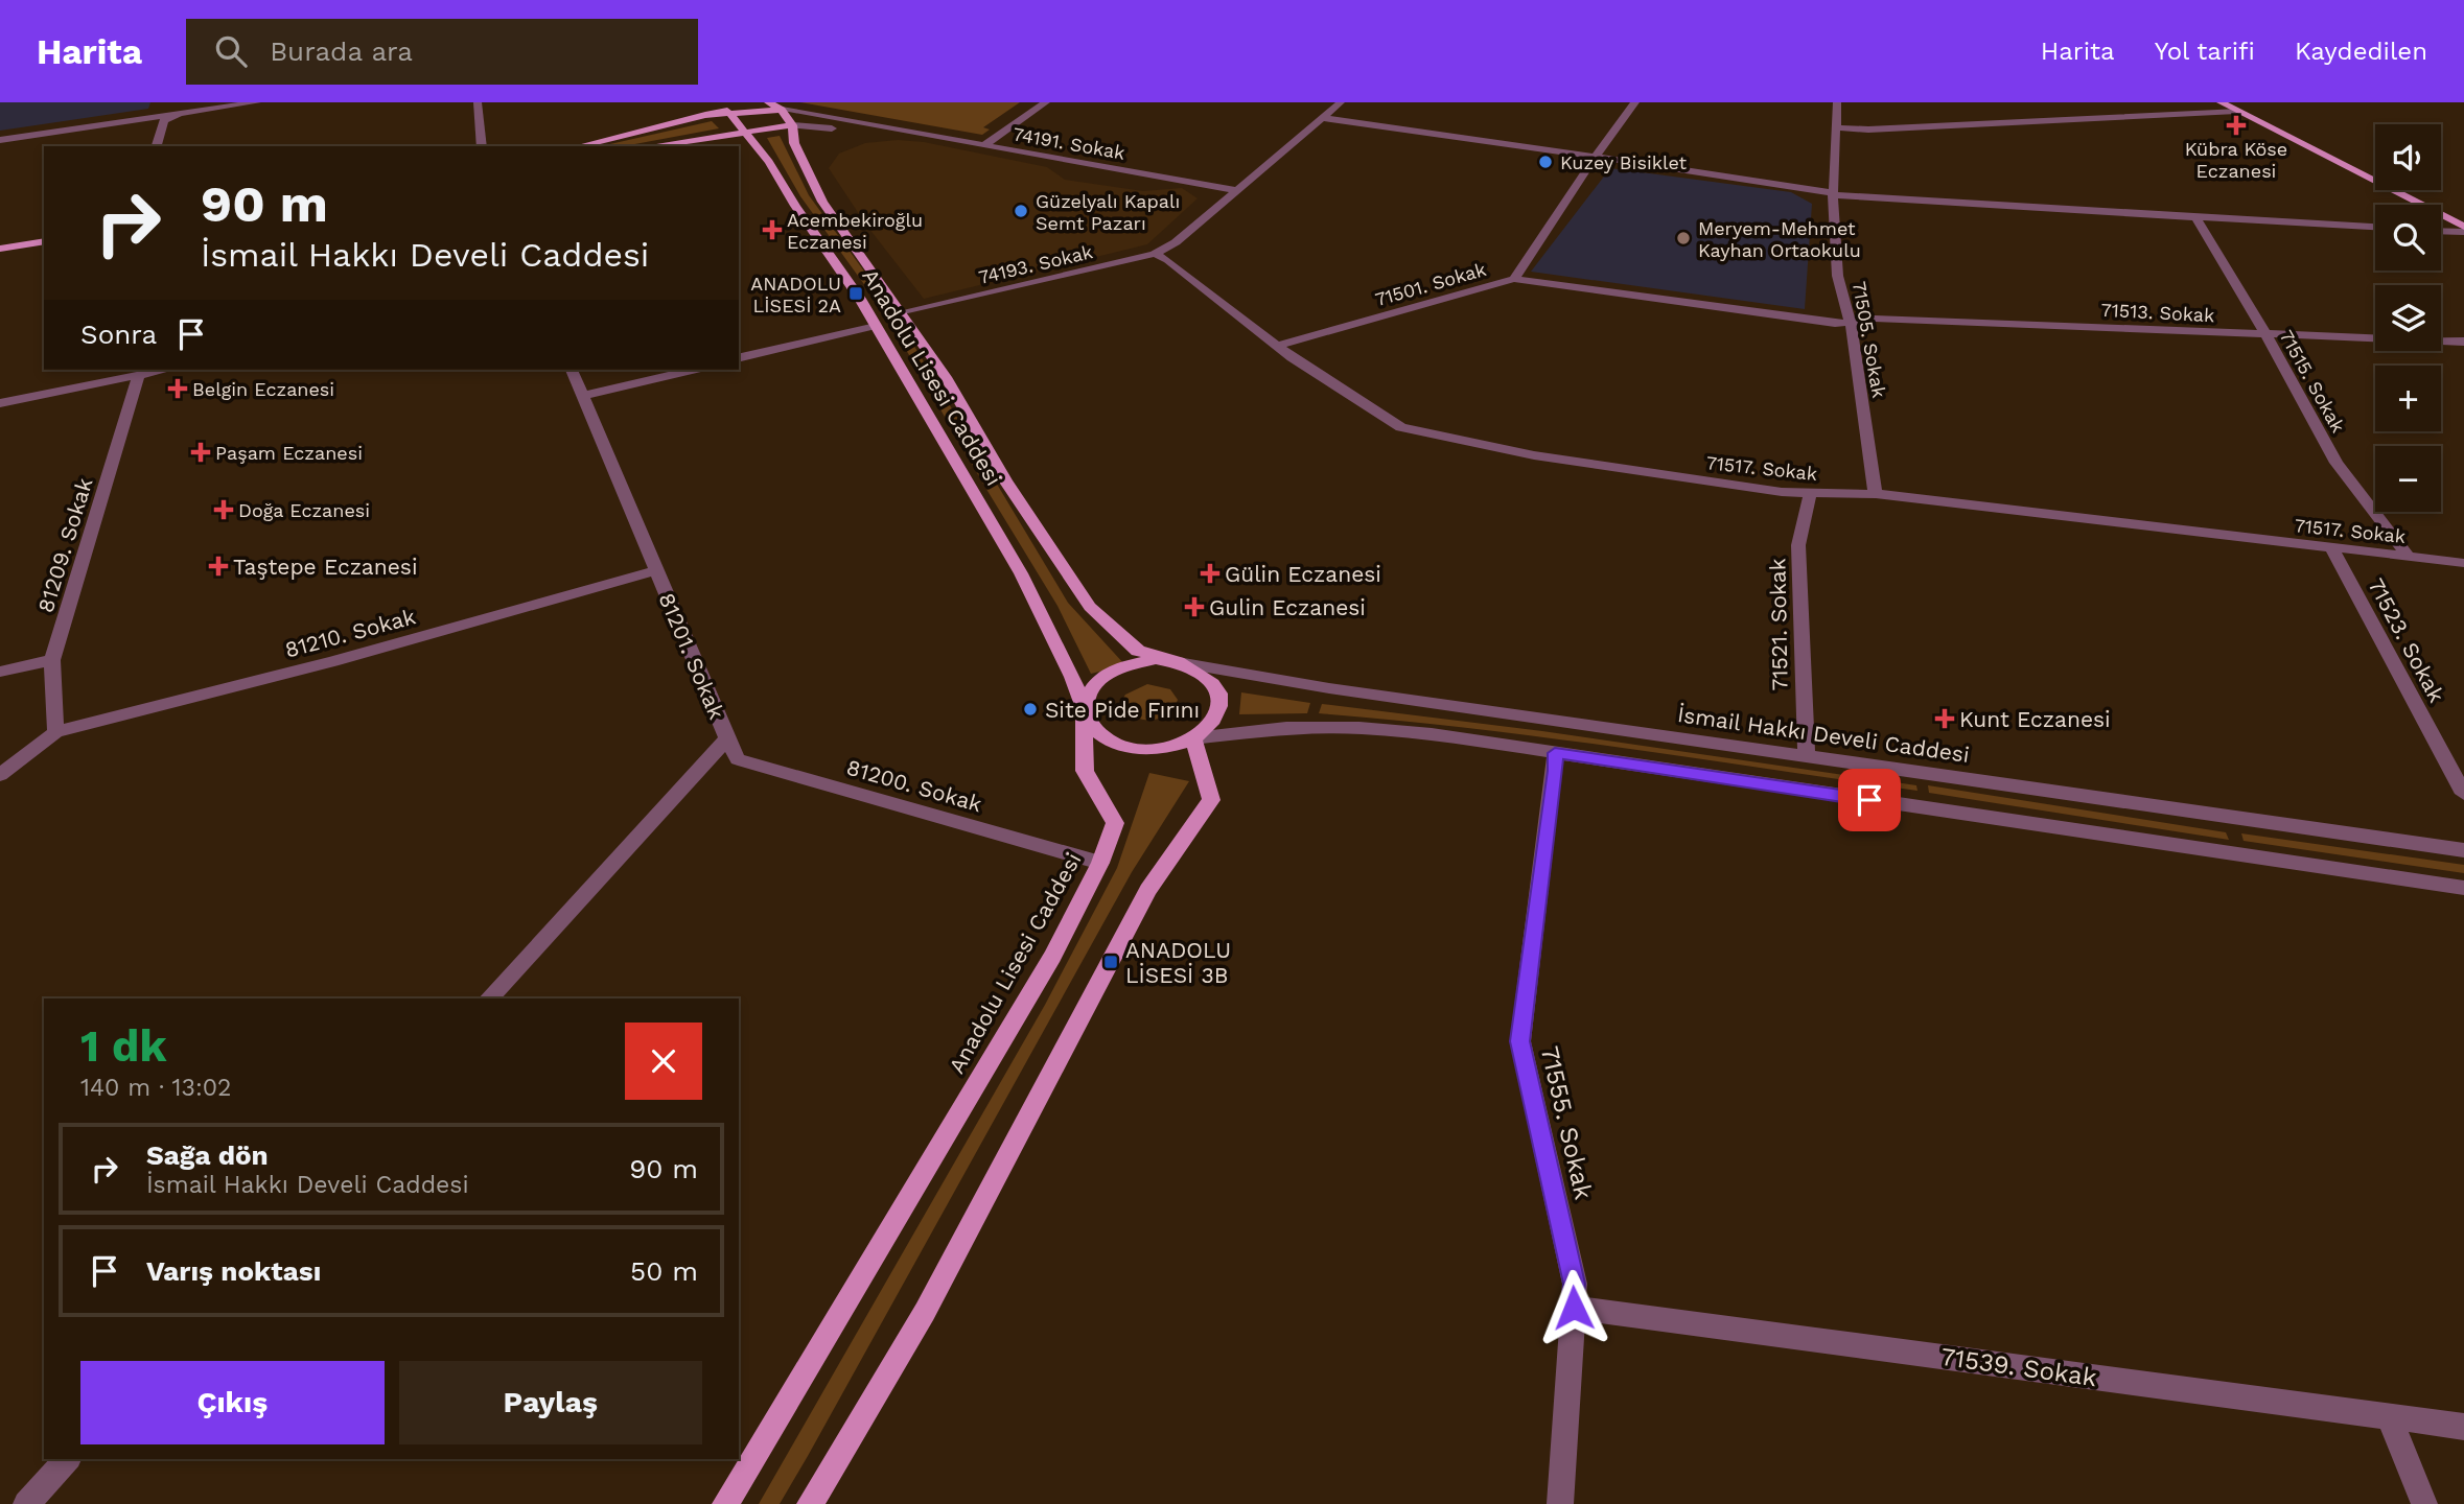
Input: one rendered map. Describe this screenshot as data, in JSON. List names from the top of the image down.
{
  "streets": {
    "main road": ["Anadolu Lisesi Caddesi"],
    "street": [
      "74191. Sokak",
      "74193. Sokak",
      "71501. Sokak",
      "71513. Sokak",
      "71505. Sokak",
      "71515. Sokak",
      "71517. Sokak",
      "81209. Sokak",
      "71521. Sokak",
      "81210. Sokak",
      "71523. Sokak",
      "81201. Sokak",
      "İsmail Hakkı Develi Caddesi",
      "81200. Sokak",
      "71555. Sokak",
      "71539. Sokak"
    ]
  },
  "crossings": [
    ["74191. Sokak", "74193. Sokak"],
    ["74193. Sokak", "Anadolu Lisesi Caddesi"],
    ["74193. Sokak", "71517. Sokak"],
    ["71501. Sokak", "71513. Sokak"],
    ["71501. Sokak", "71517. Sokak"],
    ["71513. Sokak", "71505. Sokak"],
    ["71513. Sokak", "71515. Sokak"],
    ["71505. Sokak", "71517. Sokak"],
    ["Anadolu Lisesi Caddesi", "İsmail Hakkı Develi Caddesi"],
    ["Anadolu Lisesi Caddesi", "81200. Sokak"],
    ["71515. Sokak", "71517. Sokak"],
    ["71517. Sokak", "71521. Sokak"],
    ["71517. Sokak", "71523. Sokak"],
    ["81209. Sokak", "81210. Sokak"],
    ["71521. Sokak", "İsmail Hakkı Develi Caddesi"],
    ["81210. Sokak", "81201. Sokak"],
    ["81201. Sokak", "81200. Sokak"],
    ["71555. Sokak", "71539. Sokak"]
  ],
  "places": {
    "health": [
      "Kübra Köse Eczanesi",
      "Acembekiroğlu Eczanesi",
      "Belgin Eczanesi",
      "Paşam Eczanesi",
      "Doğa Eczanesi",
      "Taştepe Eczanesi",
      "Gülin Eczanesi",
      "Gulin Eczanesi",
      "Kunt Eczanesi"
    ],
    "other": [
      "Kuzey Bisiklet",
      "Güzelyalı Kapalı Semt Pazarı",
      "Meryem-Mehmet Kayhan Ortaokulu",
      "Site Pide Fırını"
    ],
    "transit": ["ANADOLU LİSESİ 2A", "ANADOLU LİSESİ 3B"]
  },
  "page": {
    "header": "Harita",
    "search": "Burada ara",
    "nav": ["Harita", "Yol tarifi", "Kaydedilen"],
    "map_buttons": ["+", "−"],
    "turn": ["90 m", "İsmail Hakkı Develi Caddesi"],
    "then": "Sonra",
    "heading": ["1 dk", "140 m · 13:02"],
    "list": [
      {
        "name": "Sağa dön",
        "note": "İsmail Hakkı Develi Caddesi",
        "value": "90 m"
      },
      {
        "name": "Varış noktası",
        "value": "50 m"
      }
    ],
    "buttons": ["Çıkış", "Paylaş"]
  }
}
